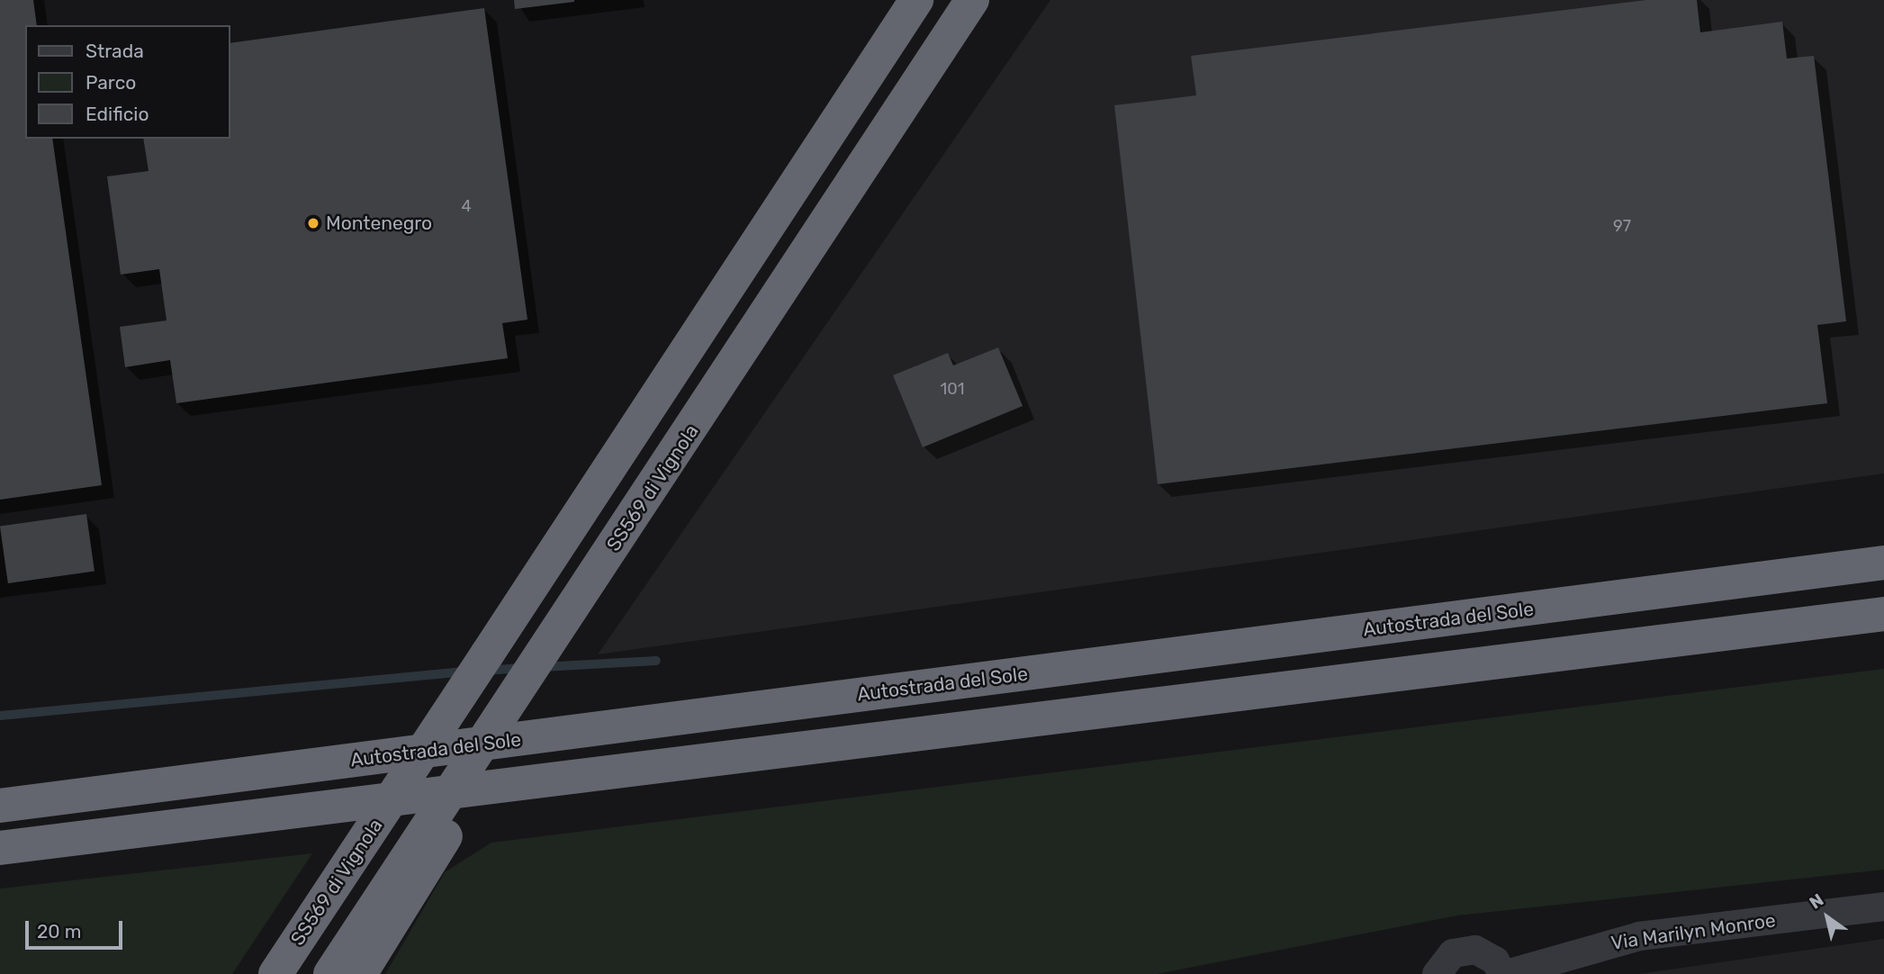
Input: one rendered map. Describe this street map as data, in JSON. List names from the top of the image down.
{
  "streets": {
    "highway": ["SS569 di Vignola", "Autostrada del Sole"],
    "street": ["Via Marilyn Monroe"]
  },
  "places": ["Montenegro"],
  "house_numbers": ["4", "97", "101"],
  "legend": ["Strada", "Parco", "Edificio"],
  "scale_bar": "20 m",
  "north": "top left"
}
